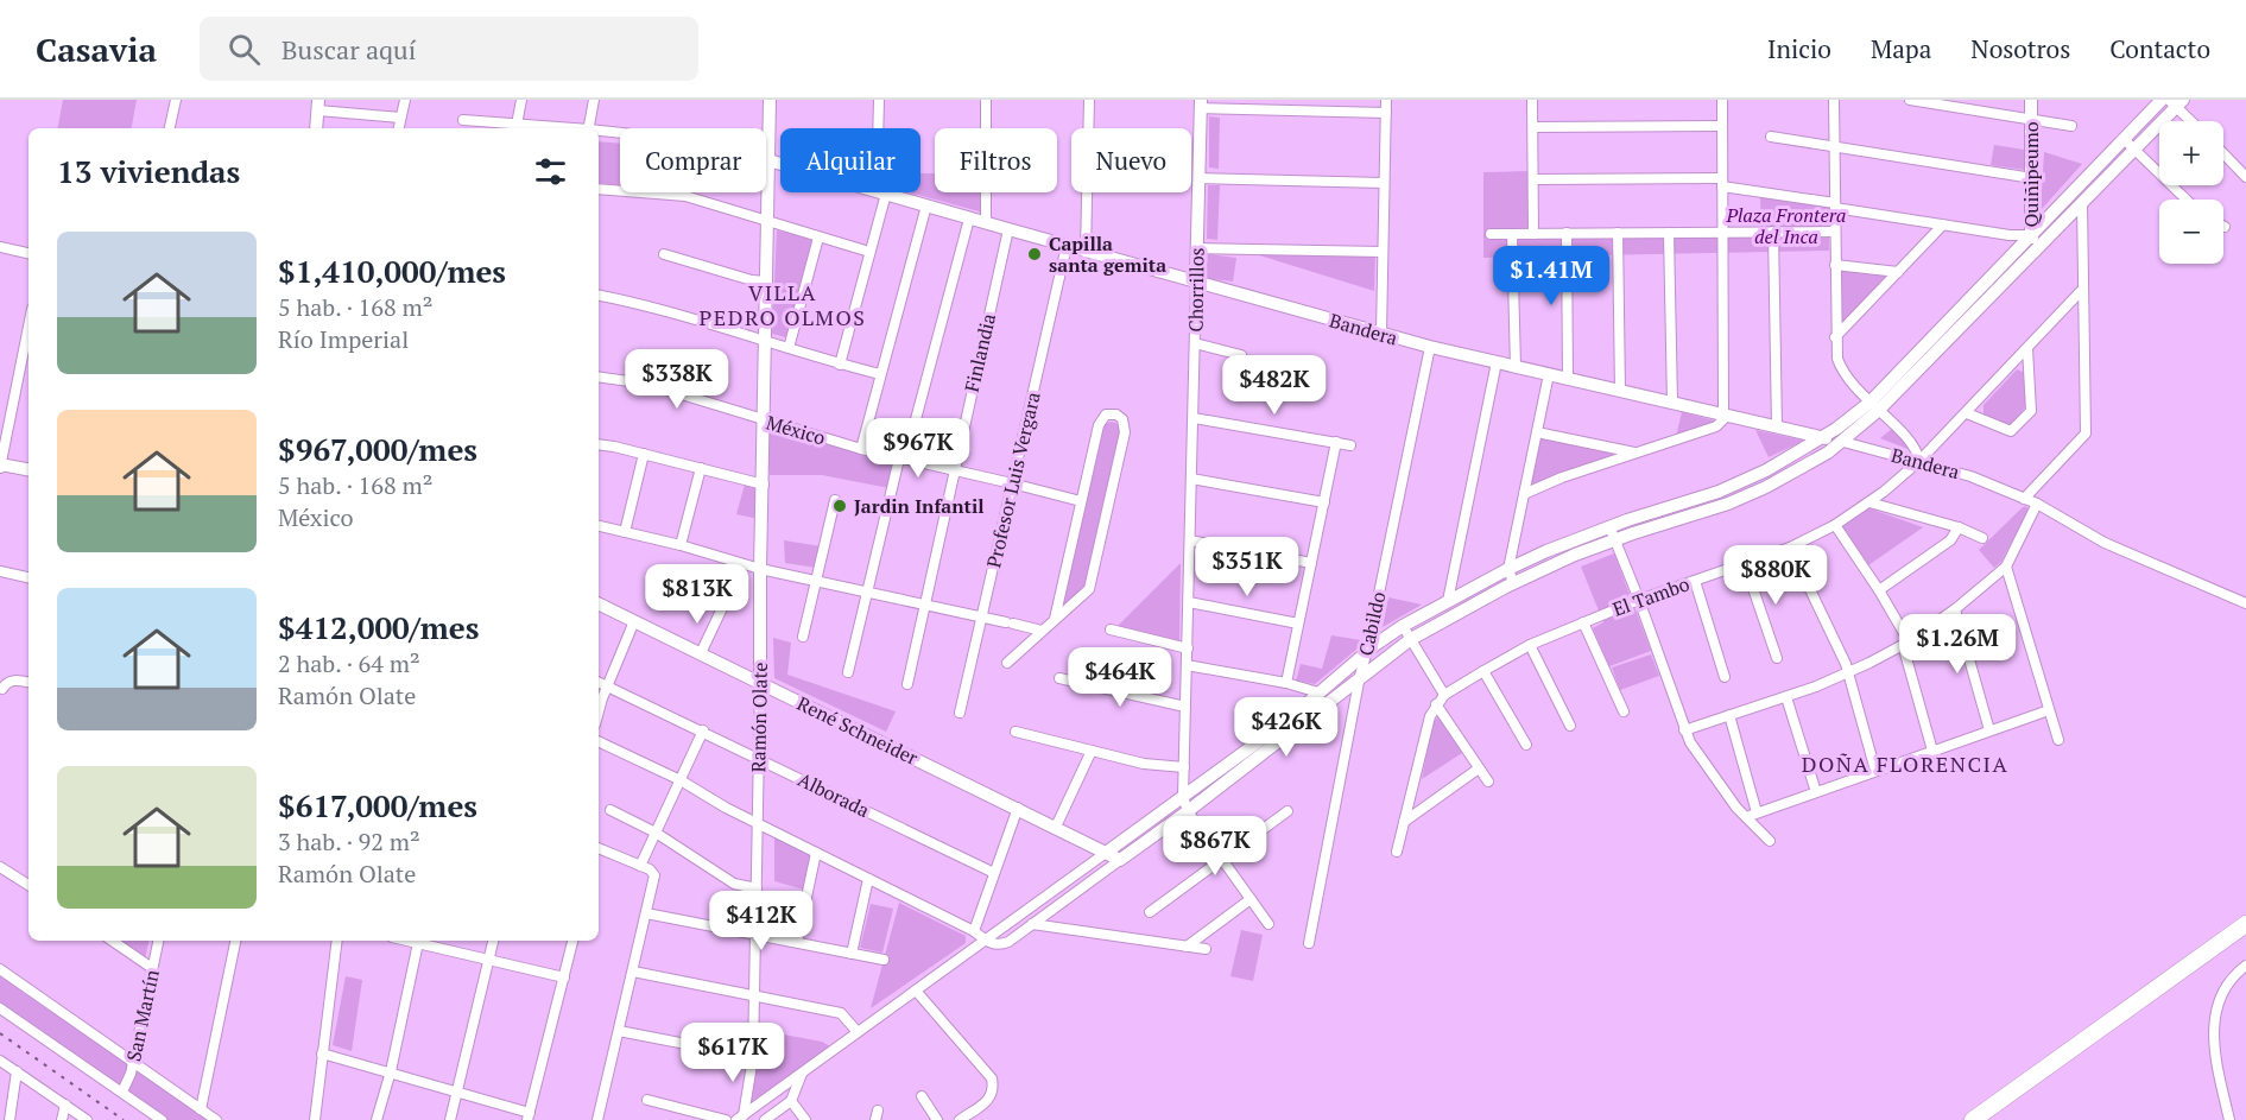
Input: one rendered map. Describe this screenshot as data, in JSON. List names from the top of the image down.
{
  "streets": {
    "street": [
      "Quiñipeumo",
      "Chorrillos",
      "Bandera",
      "Finlandia",
      "México",
      "Profesor Luis Vergara",
      "El Tambo",
      "Cabildo",
      "Ramón Olate",
      "René Schneider",
      "Alborada",
      "San Martín"
    ]
  },
  "crossings": [
    ["Chorrillos", "Bandera"],
    ["Bandera", "Finlandia"],
    ["Bandera", "Profesor Luis Vergara"],
    ["Bandera", "El Tambo"],
    ["Bandera", "Cabildo"],
    ["Bandera", "Ramón Olate"],
    ["Finlandia", "México"],
    ["México", "Profesor Luis Vergara"],
    ["México", "Ramón Olate"],
    ["Ramón Olate", "René Schneider"],
    ["Ramón Olate", "Alborada"]
  ],
  "districts": ["VILLA PEDRO OLMOS", "DOÑA FLORENCIA"],
  "parks": ["Plaza Frontera del Inca"],
  "places": ["Capilla santa gemita", "Jardin Infantil"],
  "page": {
    "header": "Casavia",
    "search": "Buscar aquí",
    "nav": [
      "Inicio",
      "Mapa",
      "Nosotros",
      "Contacto"
    ],
    "map_buttons": ["+", "−"],
    "chip": [
      "Comprar",
      "Alquilar",
      "Filtros",
      "Nuevo"
    ],
    "heading": "13 viviendas",
    "list": [
      {
        "name": "$1,410,000/mes",
        "note": "5 hab. · 168 m² · Río Imperial"
      },
      {
        "name": "$967,000/mes",
        "note": "5 hab. · 168 m² · México"
      },
      {
        "name": "$412,000/mes",
        "note": "2 hab. · 64 m² · Ramón Olate"
      },
      {
        "name": "$617,000/mes",
        "note": "3 hab. · 92 m² · Ramón Olate"
      }
    ],
    "price": [
      "$1.41M",
      "$338K",
      "$482K",
      "$967K",
      "$351K",
      "$880K",
      "$813K",
      "$1.26M",
      "$464K",
      "$426K",
      "$867K",
      "$412K",
      "$617K"
    ]
  }
}
